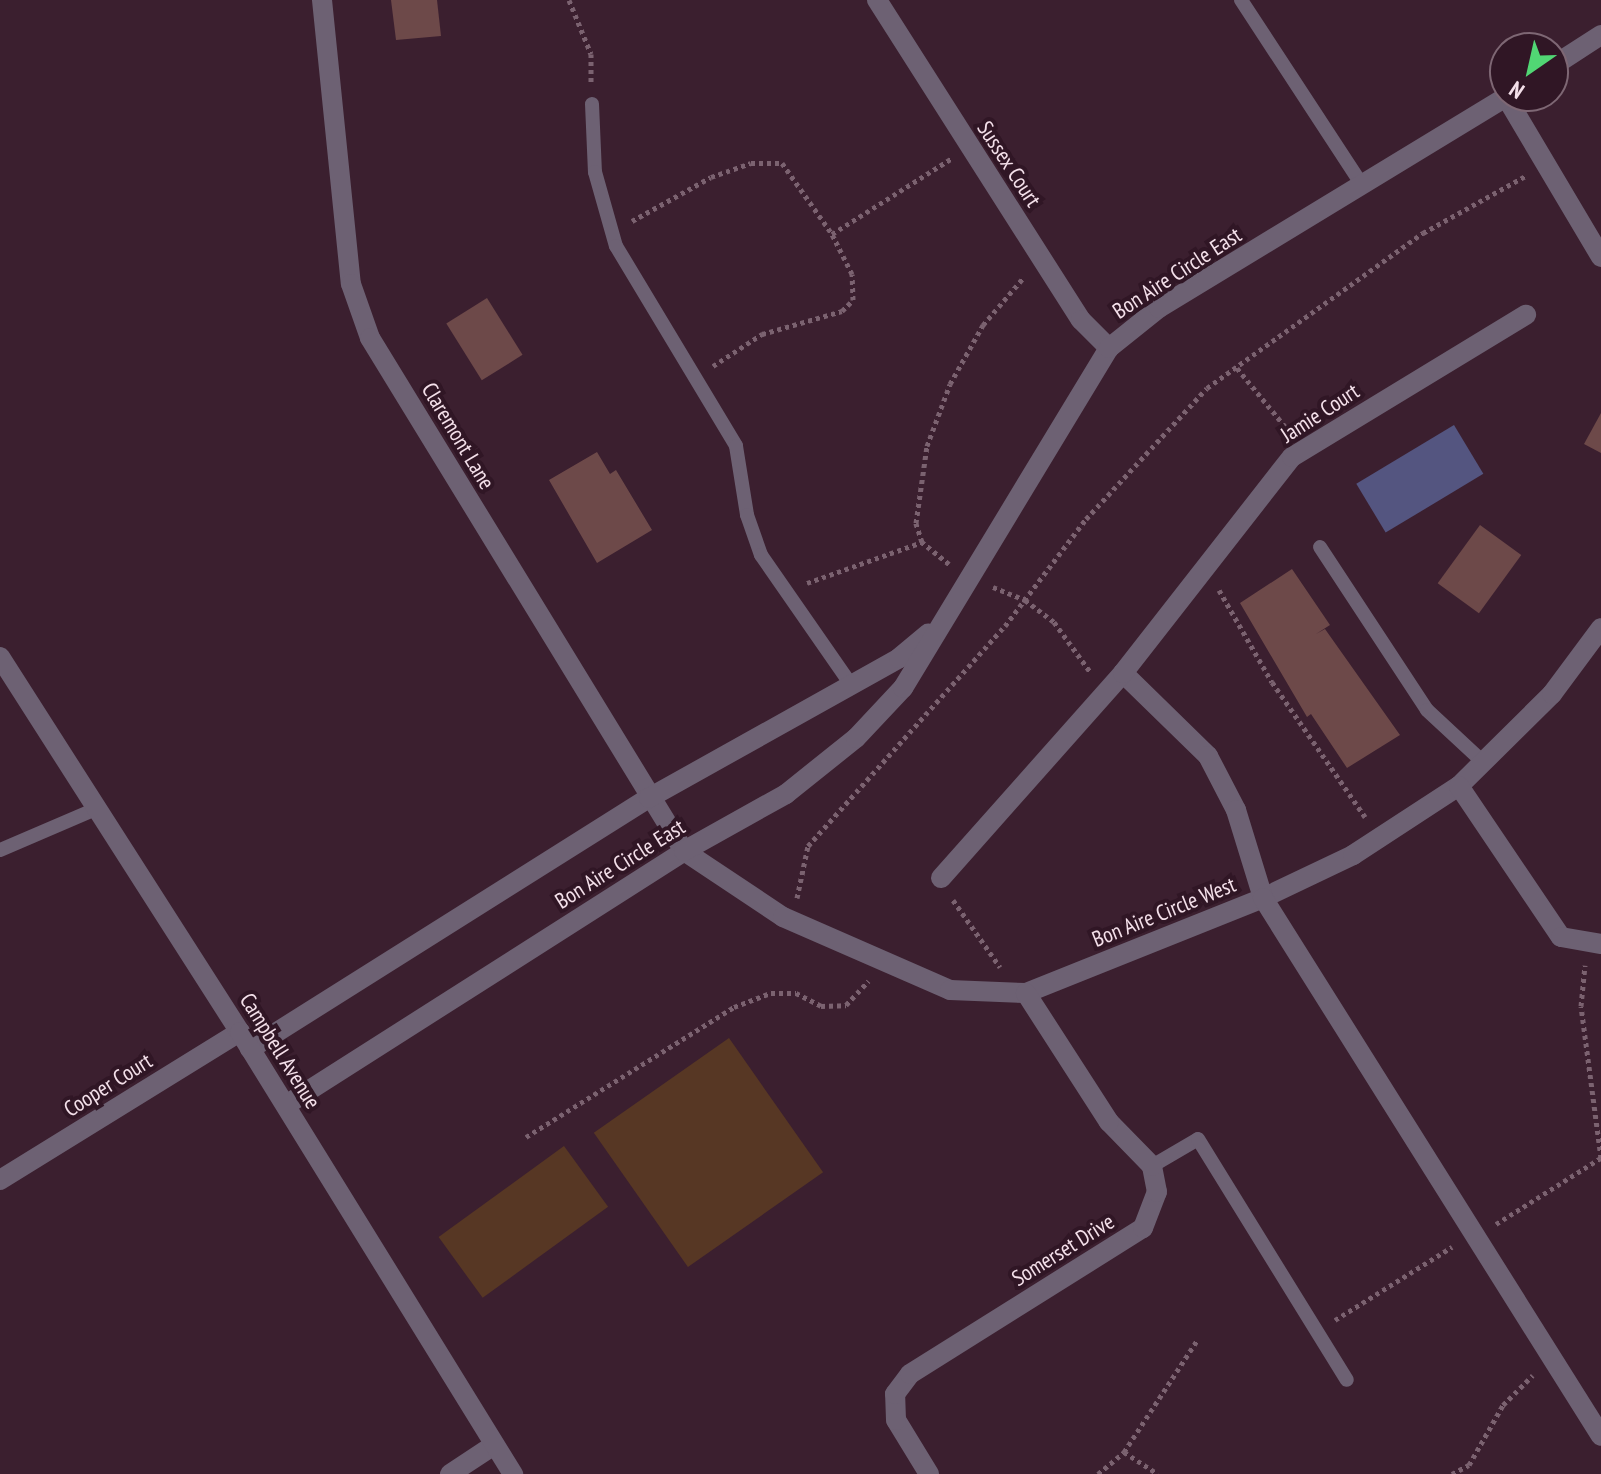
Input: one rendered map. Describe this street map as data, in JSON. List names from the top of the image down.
{
  "streets": {
    "street": [
      "Sussex Court",
      "Bon Aire Circle East",
      "Jamie Court",
      "Claremont Lane",
      "Bon Aire Circle West",
      "Campbell Avenue",
      "Cooper Court",
      "Somerset Drive"
    ]
  },
  "crossings": [
    ["Sussex Court", "Bon Aire Circle East"],
    ["Bon Aire Circle East", "Claremont Lane"],
    ["Bon Aire Circle East", "Bon Aire Circle West"],
    ["Bon Aire Circle East", "Campbell Avenue"],
    ["Bon Aire Circle East", "Cooper Court"],
    ["Claremont Lane", "Bon Aire Circle West"],
    ["Campbell Avenue", "Cooper Court"]
  ],
  "north": "bottom left"
}
